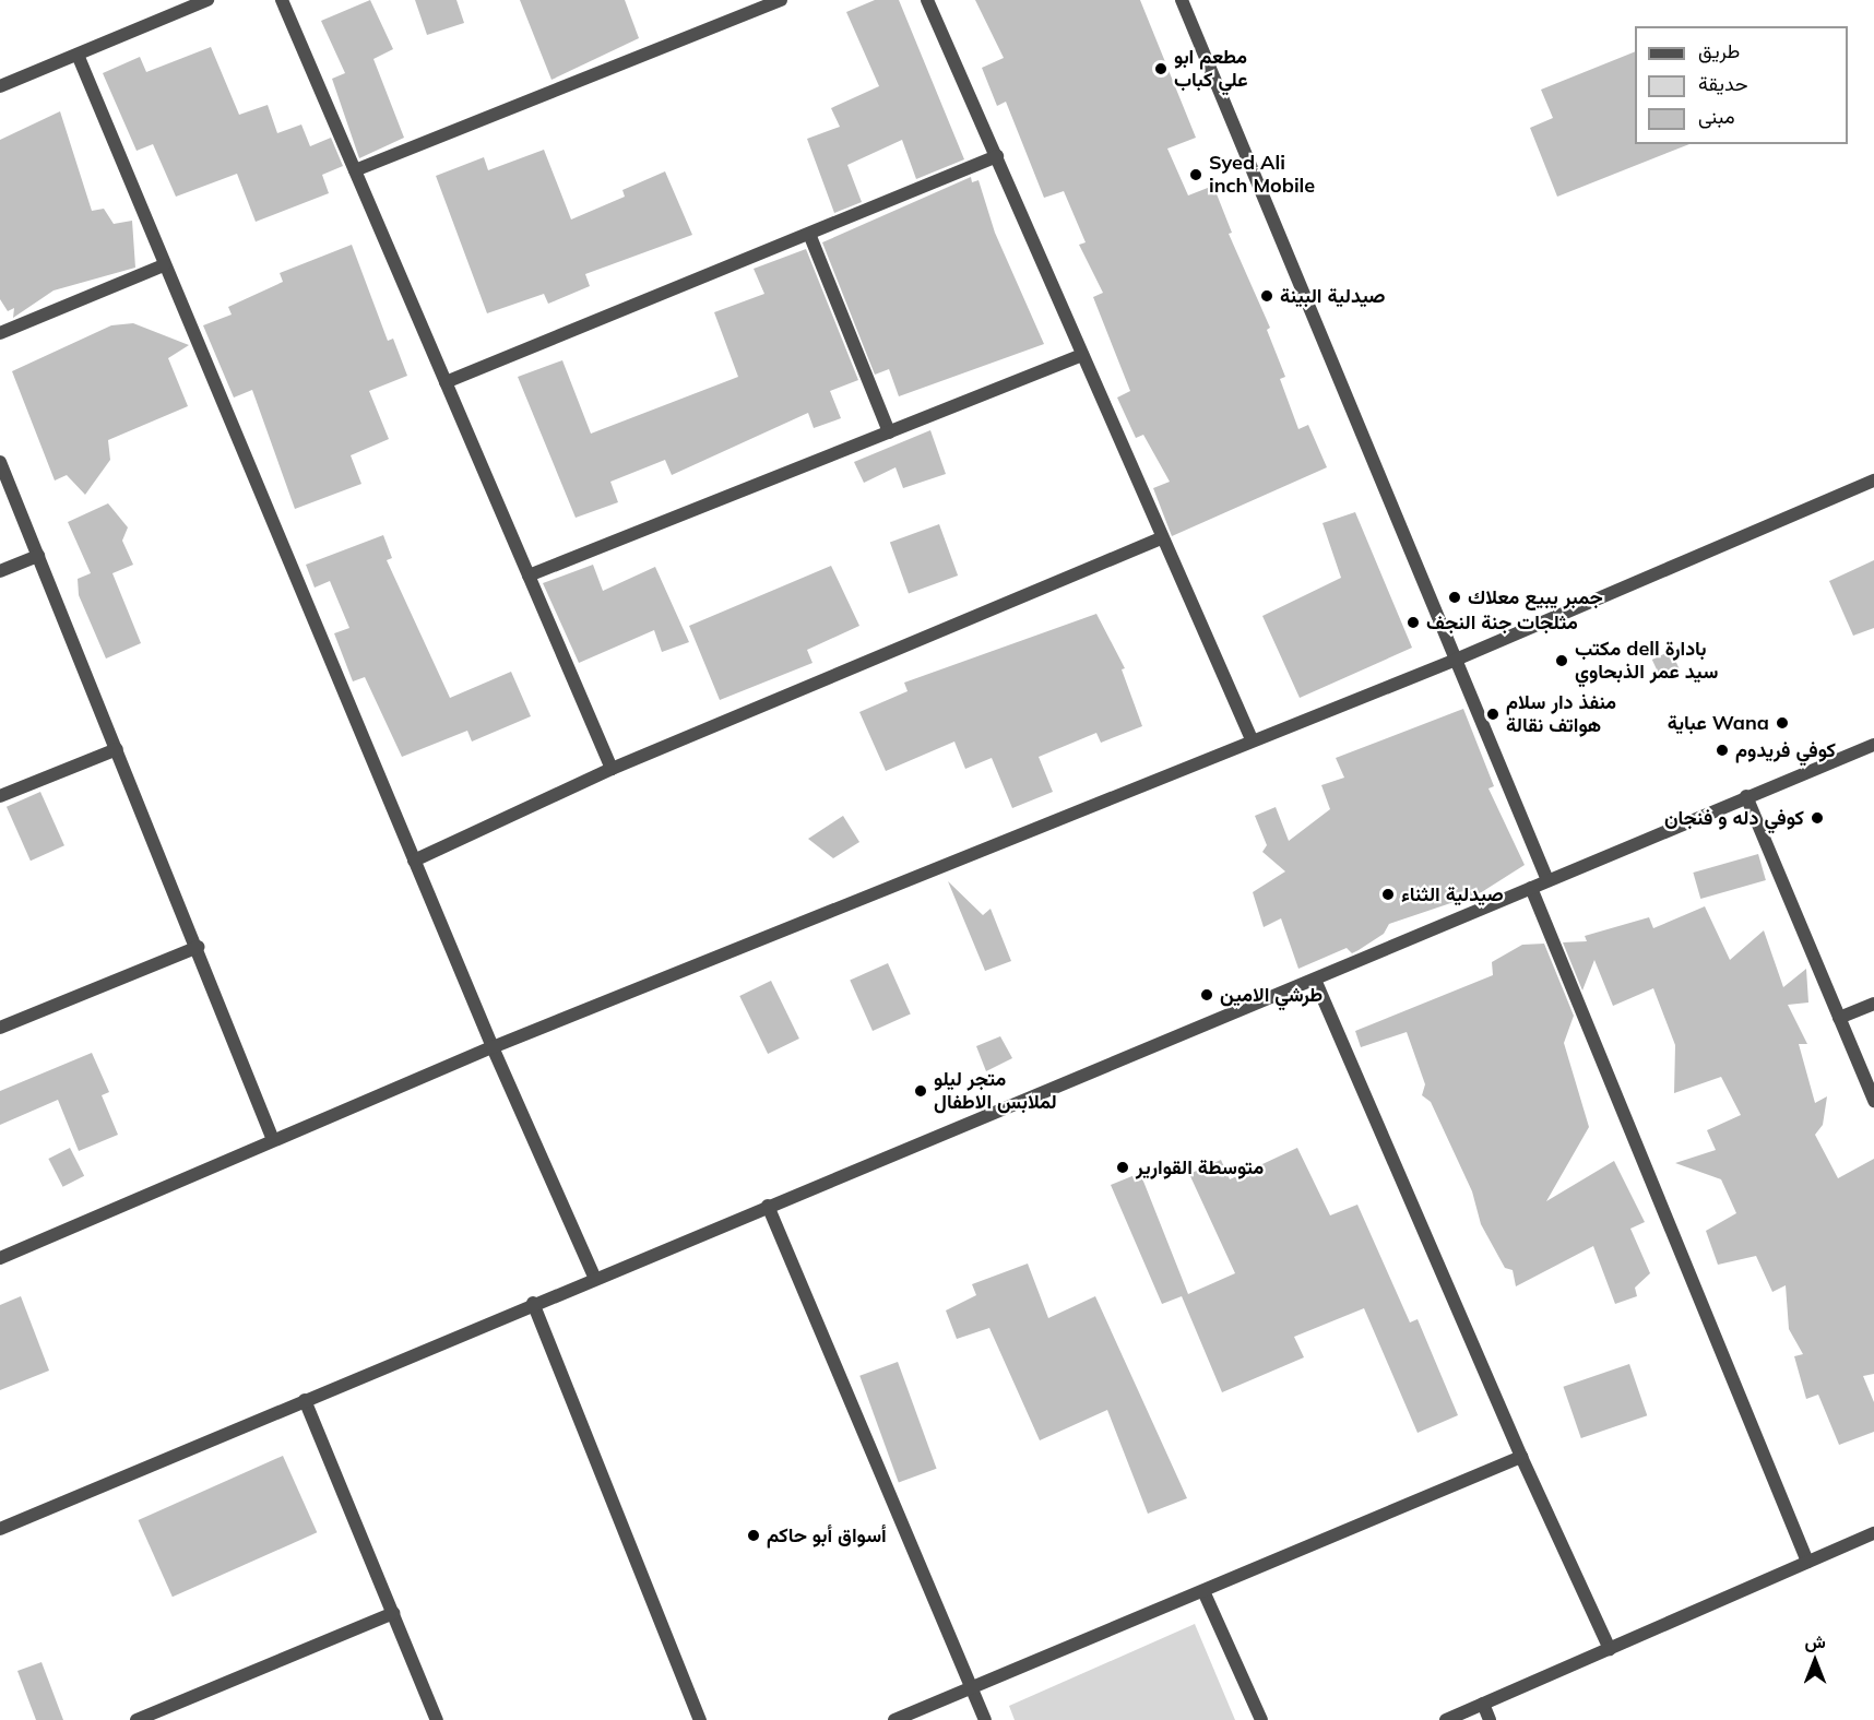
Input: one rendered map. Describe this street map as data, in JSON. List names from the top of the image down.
{
  "places": [
    "مطعم ابو علي كباب",
    "Syed Ali inch Mobile",
    "صيدلية البينة",
    "جمبر يبيع معلاك",
    "مثلجات جنة النجف",
    "مكتب dell بادارة سيد عمر الذبحاوي",
    "منفذ دار سلام هواتف نقالة",
    "عباية Wana",
    "كوفي فريدوم",
    "كوفي دله و فنجان",
    "صيدلية الثناء",
    "طرشي الامين",
    "متجر ليلو لملابس الاطفال",
    "متوسطة القوارير",
    "أسواق أبو حاكم"
  ],
  "legend": ["طريق", "حديقة", "مبنى"],
  "north": "top"
}
